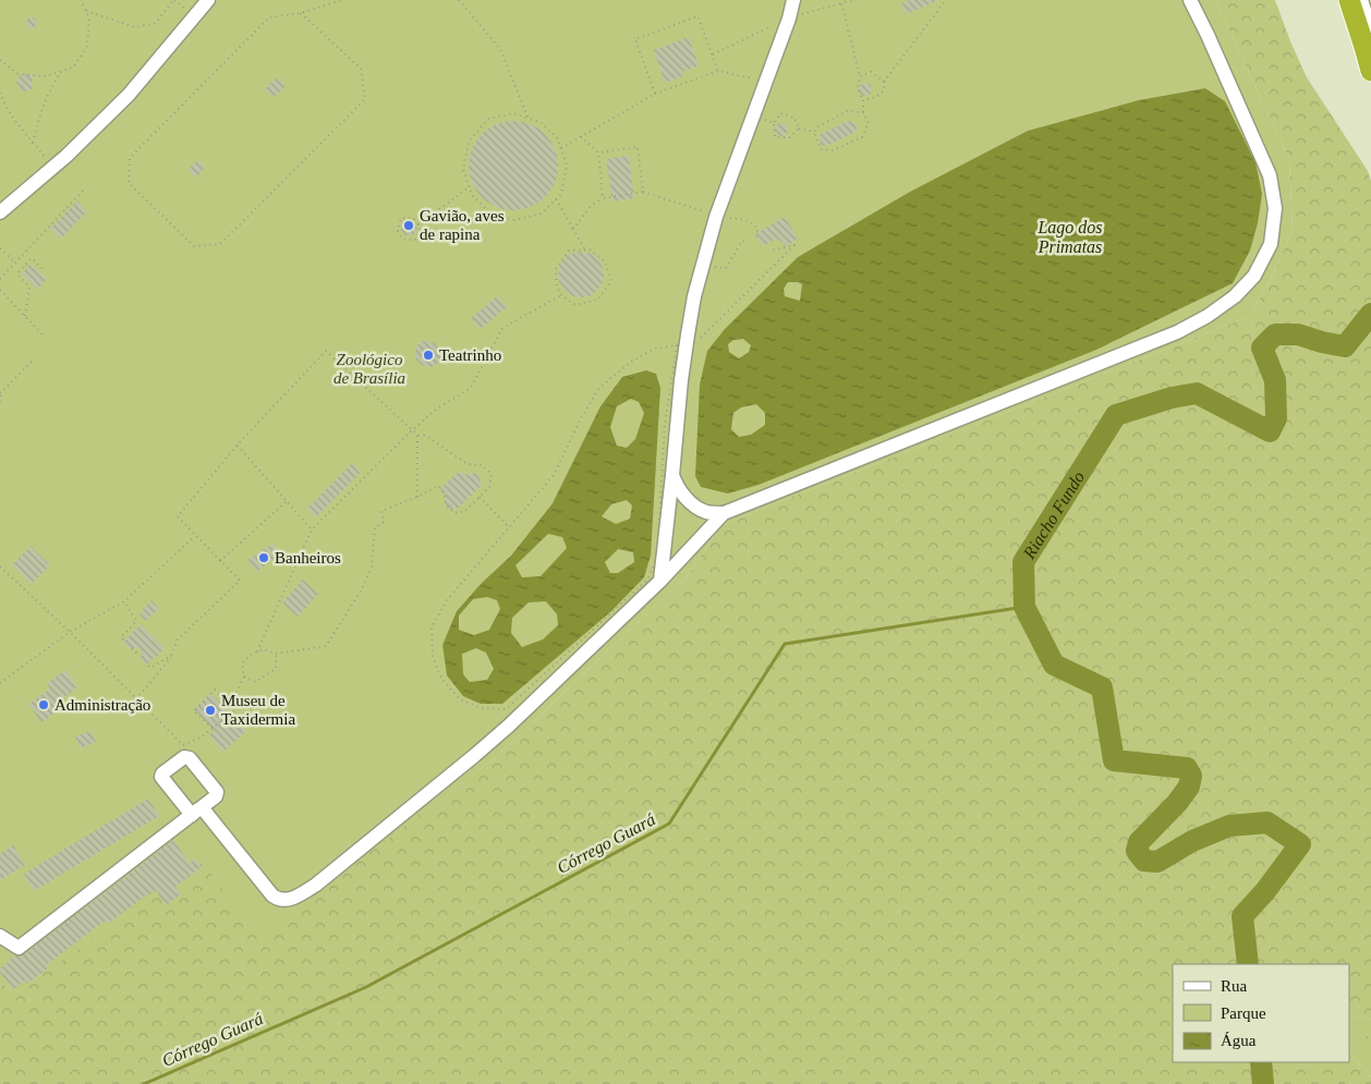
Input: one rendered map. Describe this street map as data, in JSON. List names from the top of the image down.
{
  "water": ["Lago dos Primatas", "Riacho Fundo", "Córrego Guará"],
  "parks": ["Zoológico de Brasília"],
  "places": [
    "Gavião, aves de rapina",
    "Teatrinho",
    "Banheiros",
    "Administração",
    "Museu de Taxidermia"
  ],
  "legend": ["Rua", "Parque", "Água"]
}
